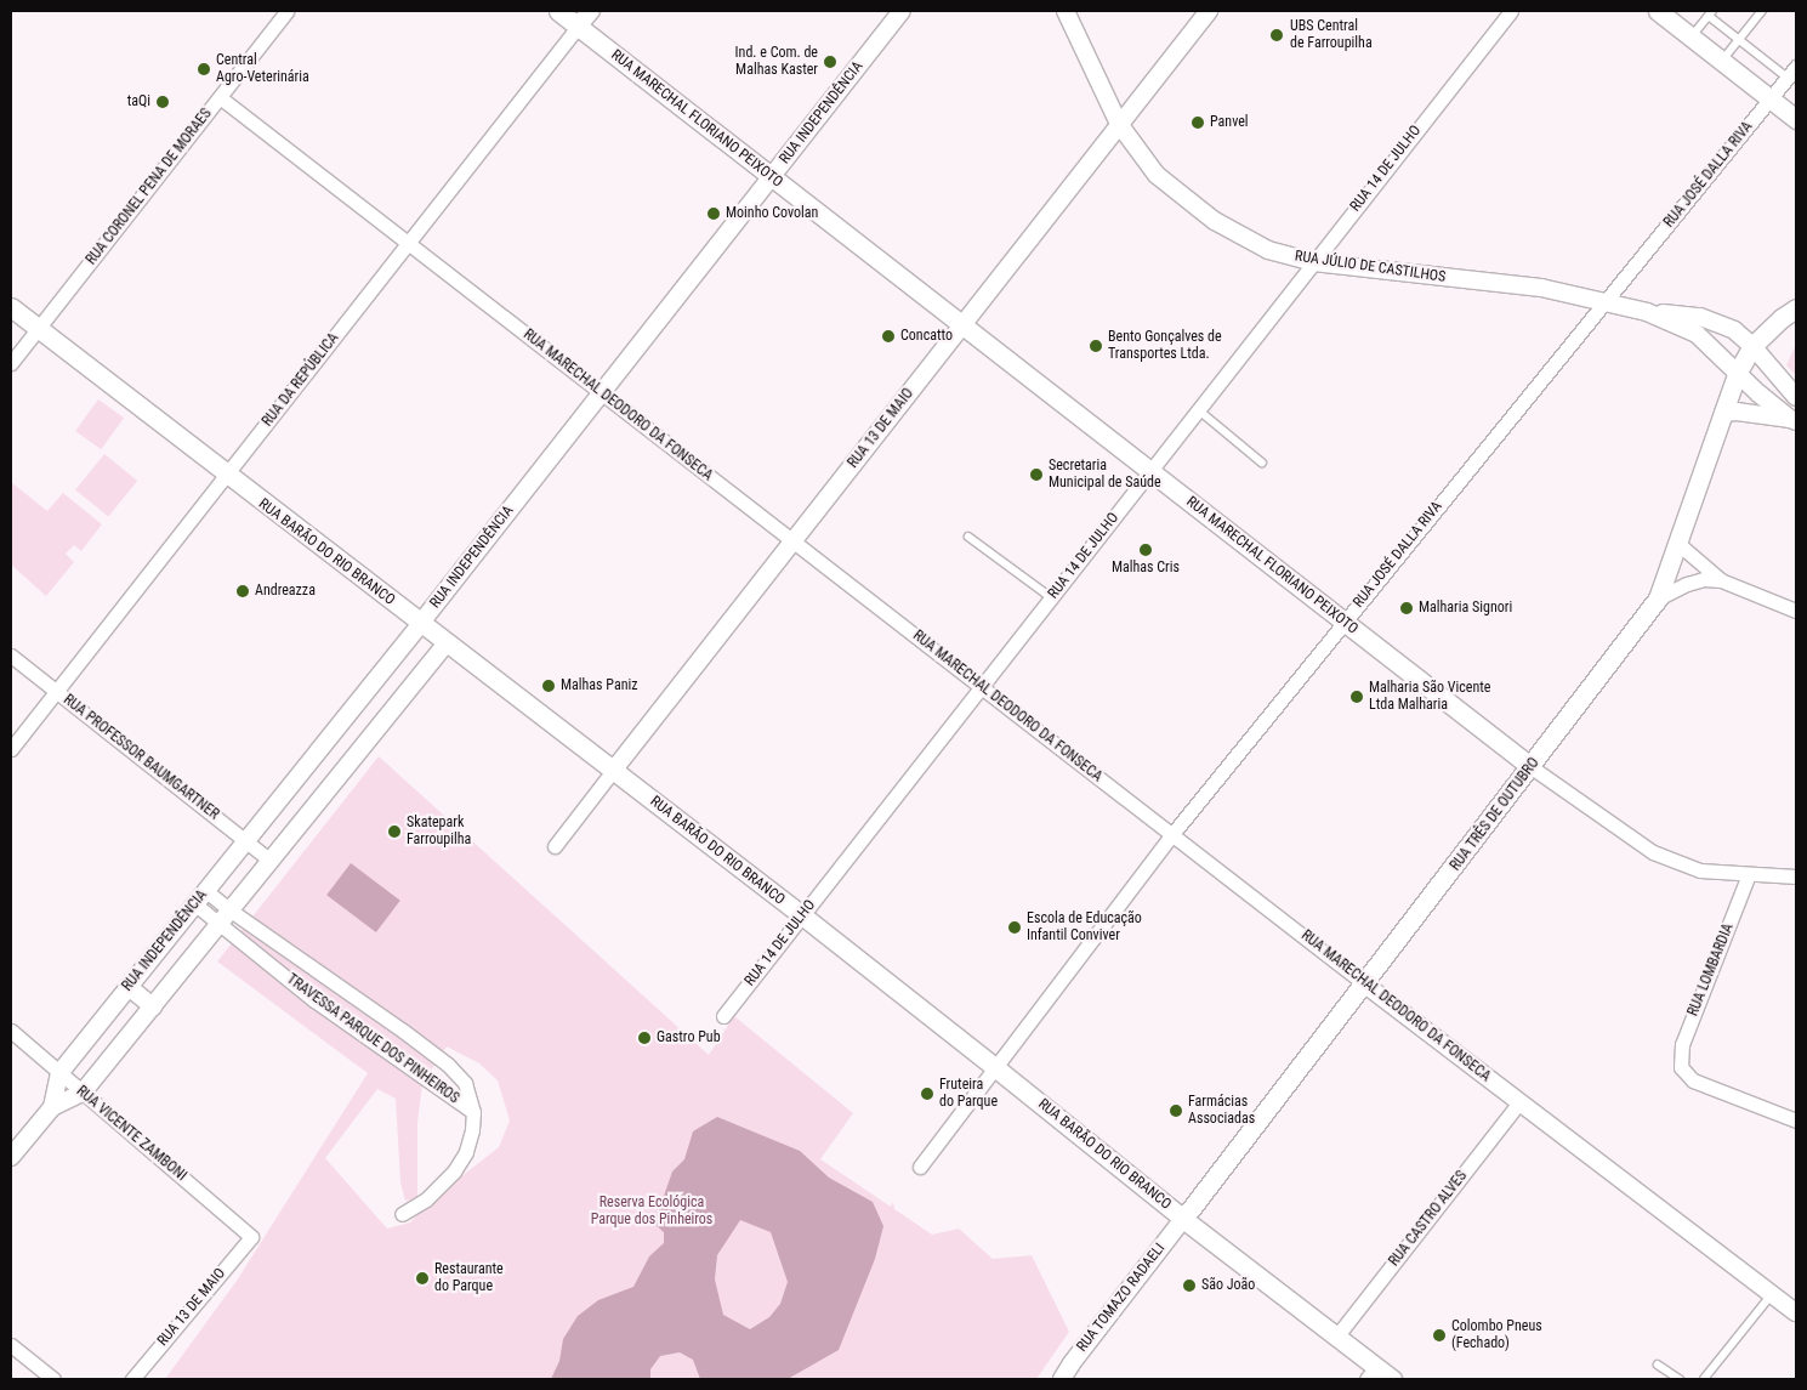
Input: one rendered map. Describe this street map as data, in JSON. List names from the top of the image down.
{
  "streets": {
    "main road": ["RUA MARECHAL FLORIANO PEIXOTO", "RUA BARÃO DO RIO BRANCO", "RUA TRÊS DE OUTUBRO"],
    "street": [
      "RUA INDEPENDÊNCIA",
      "RUA 14 DE JULHO",
      "RUA JOSÉ DALLA RIVA",
      "RUA CORONEL PENA DE MORAES",
      "RUA JÚLIO DE CASTILHOS",
      "RUA DA REPÚBLICA",
      "RUA MARECHAL DEODORO DA FONSECA",
      "RUA 13 DE MAIO",
      "RUA PROFESSOR BAUMGARTNER",
      "RUA LOMBARDIA",
      "TRAVESSA PARQUE DOS PINHEIROS",
      "RUA VICENTE ZAMBONI",
      "RUA CASTRO ALVES",
      "RUA TOMAZO RADAELI"
    ]
  },
  "crossings": [
    ["RUA INDEPENDÊNCIA", "RUA MARECHAL FLORIANO PEIXOTO"],
    ["RUA INDEPENDÊNCIA", "RUA MARECHAL DEODORO DA FONSECA"],
    ["RUA INDEPENDÊNCIA", "RUA BARÃO DO RIO BRANCO"],
    ["RUA INDEPENDÊNCIA", "RUA PROFESSOR BAUMGARTNER"],
    ["RUA INDEPENDÊNCIA", "TRAVESSA PARQUE DOS PINHEIROS"],
    ["RUA INDEPENDÊNCIA", "RUA VICENTE ZAMBONI"],
    ["RUA MARECHAL FLORIANO PEIXOTO", "RUA 14 DE JULHO"],
    ["RUA MARECHAL FLORIANO PEIXOTO", "RUA JOSÉ DALLA RIVA"],
    ["RUA MARECHAL FLORIANO PEIXOTO", "RUA DA REPÚBLICA"],
    ["RUA MARECHAL FLORIANO PEIXOTO", "RUA 13 DE MAIO"],
    ["RUA MARECHAL FLORIANO PEIXOTO", "RUA TRÊS DE OUTUBRO"],
    ["RUA MARECHAL FLORIANO PEIXOTO", "RUA LOMBARDIA"],
    ["RUA 14 DE JULHO", "RUA JÚLIO DE CASTILHOS"],
    ["RUA 14 DE JULHO", "RUA MARECHAL DEODORO DA FONSECA"],
    ["RUA 14 DE JULHO", "RUA BARÃO DO RIO BRANCO"],
    ["RUA JOSÉ DALLA RIVA", "RUA JÚLIO DE CASTILHOS"],
    ["RUA JOSÉ DALLA RIVA", "RUA MARECHAL DEODORO DA FONSECA"],
    ["RUA JOSÉ DALLA RIVA", "RUA BARÃO DO RIO BRANCO"],
    ["RUA CORONEL PENA DE MORAES", "RUA MARECHAL DEODORO DA FONSECA"],
    ["RUA CORONEL PENA DE MORAES", "RUA BARÃO DO RIO BRANCO"],
    ["RUA JÚLIO DE CASTILHOS", "RUA 13 DE MAIO"],
    ["RUA JÚLIO DE CASTILHOS", "RUA TRÊS DE OUTUBRO"],
    ["RUA DA REPÚBLICA", "RUA MARECHAL DEODORO DA FONSECA"],
    ["RUA DA REPÚBLICA", "RUA BARÃO DO RIO BRANCO"],
    ["RUA DA REPÚBLICA", "RUA PROFESSOR BAUMGARTNER"],
    ["RUA MARECHAL DEODORO DA FONSECA", "RUA 13 DE MAIO"],
    ["RUA MARECHAL DEODORO DA FONSECA", "RUA TRÊS DE OUTUBRO"],
    ["RUA MARECHAL DEODORO DA FONSECA", "RUA CASTRO ALVES"],
    ["RUA 13 DE MAIO", "RUA BARÃO DO RIO BRANCO"],
    ["RUA 13 DE MAIO", "RUA VICENTE ZAMBONI"],
    ["RUA BARÃO DO RIO BRANCO", "RUA TRÊS DE OUTUBRO"],
    ["RUA BARÃO DO RIO BRANCO", "RUA CASTRO ALVES"],
    ["RUA BARÃO DO RIO BRANCO", "RUA TOMAZO RADAELI"],
    ["RUA TRÊS DE OUTUBRO", "RUA TOMAZO RADAELI"]
  ],
  "parks": ["Reserva Ecológica Parque dos Pinheiros"],
  "places": [
    "UBS Central de Farroupilha",
    "Ind. e Com. de Malhas Kaster",
    "Central Agro-Veterinária",
    "taQi",
    "Panvel",
    "Moinho Covolan",
    "Concatto",
    "Bento Gonçalves de Transportes Ltda.",
    "Secretaria Municipal de Saúde",
    "Malhas Cris",
    "Andreazza",
    "Malharia Signori",
    "Malhas Paniz",
    "Malharia São Vicente Ltda Malharia",
    "Skatepark Farroupilha",
    "Escola de Educação Infantil Conviver",
    "Gastro Pub",
    "Fruteira do Parque",
    "Farmácias Associadas",
    "Restaurante do Parque",
    "São João",
    "Colombo Pneus (Fechado)"
  ]
}
